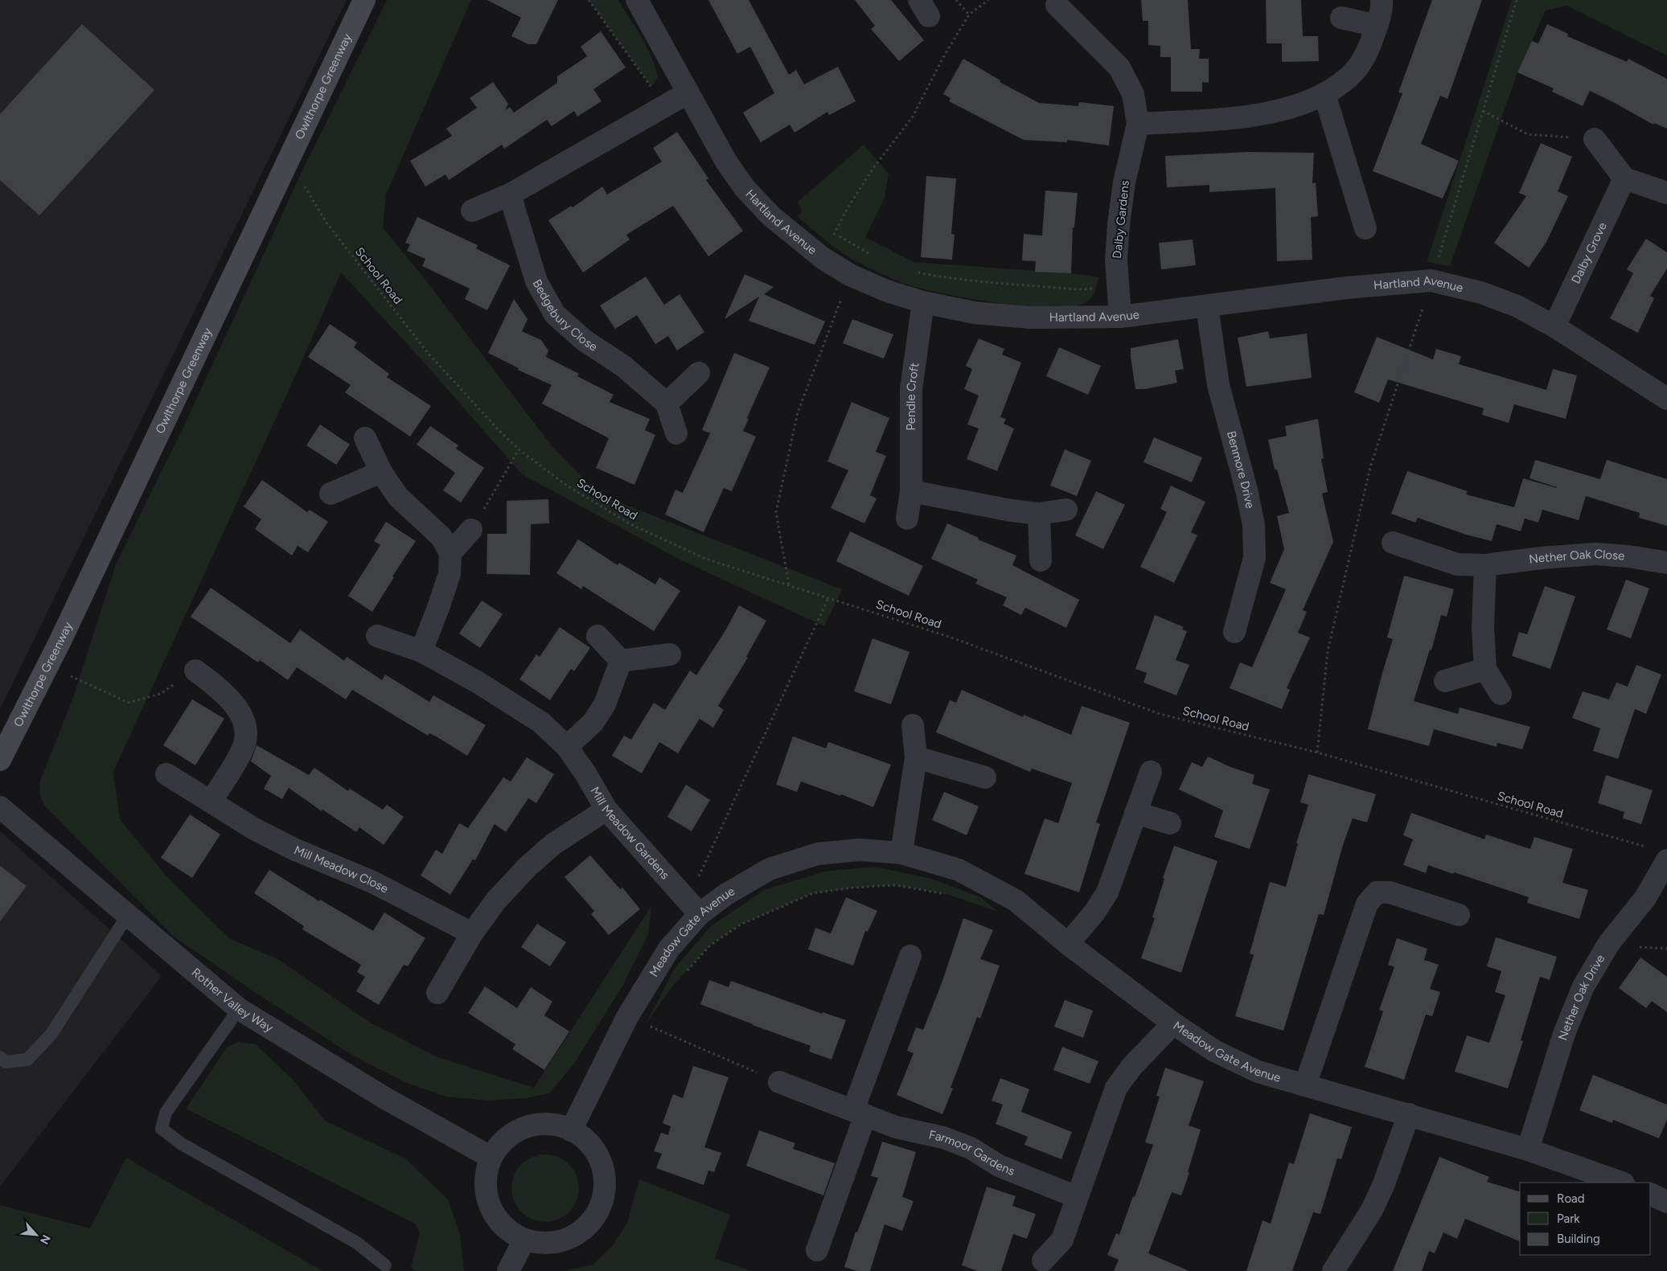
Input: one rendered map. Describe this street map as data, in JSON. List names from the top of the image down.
{
  "streets": {
    "street": [
      "Owlthorpe Greenway",
      "Dalby Gardens",
      "Hartland Avenue",
      "Dalby Grove",
      "Bedgebury Close",
      "Pendle Croft",
      "Benmore Drive",
      "Nether Oak Close",
      "Mill Meadow Gardens",
      "Mill Meadow Close",
      "Meadow Gate Avenue",
      "Nether Oak Drive",
      "Rother Valley Way",
      "Farmoor Gardens"
    ],
    "path": ["School Road"]
  },
  "crossings": [
    ["Owlthorpe Greenway", "School Road"],
    ["Dalby Gardens", "Hartland Avenue"],
    ["Hartland Avenue", "Dalby Grove"],
    ["Hartland Avenue", "Pendle Croft"],
    ["Hartland Avenue", "Benmore Drive"],
    ["School Road", "Nether Oak Drive"],
    ["Mill Meadow Gardens", "Meadow Gate Avenue"],
    ["Meadow Gate Avenue", "Nether Oak Drive"],
    ["Meadow Gate Avenue", "Rother Valley Way"]
  ],
  "legend": ["Road", "Park", "Building"],
  "north": "bottom right"
}
